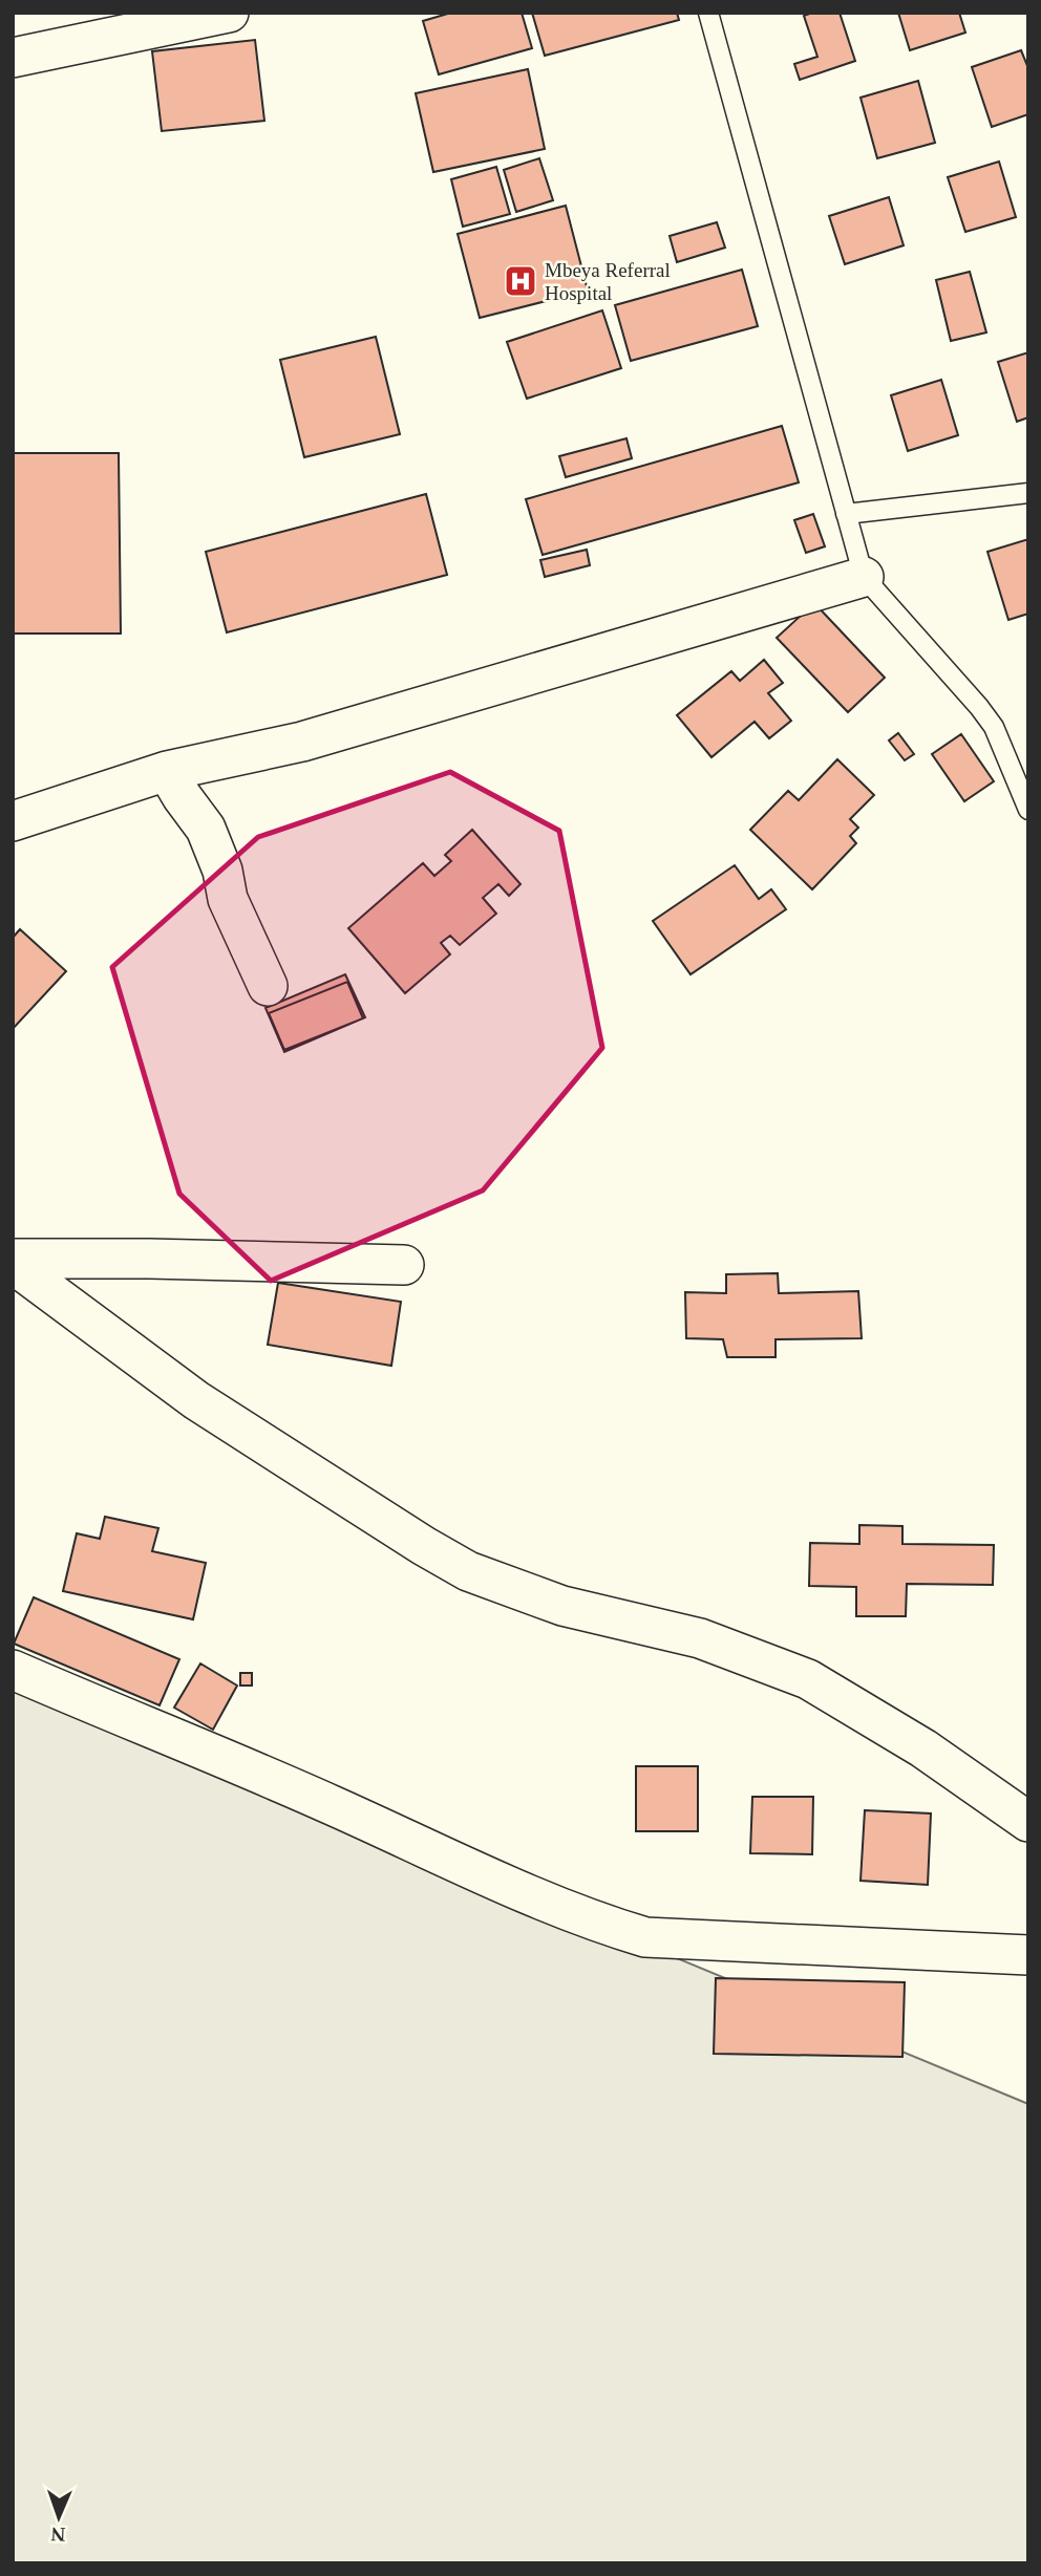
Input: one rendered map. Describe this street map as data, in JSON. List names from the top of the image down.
{
  "places": {
    "hospital": ["Mbeya Referral Hospital"]
  },
  "north": "bottom"
}
